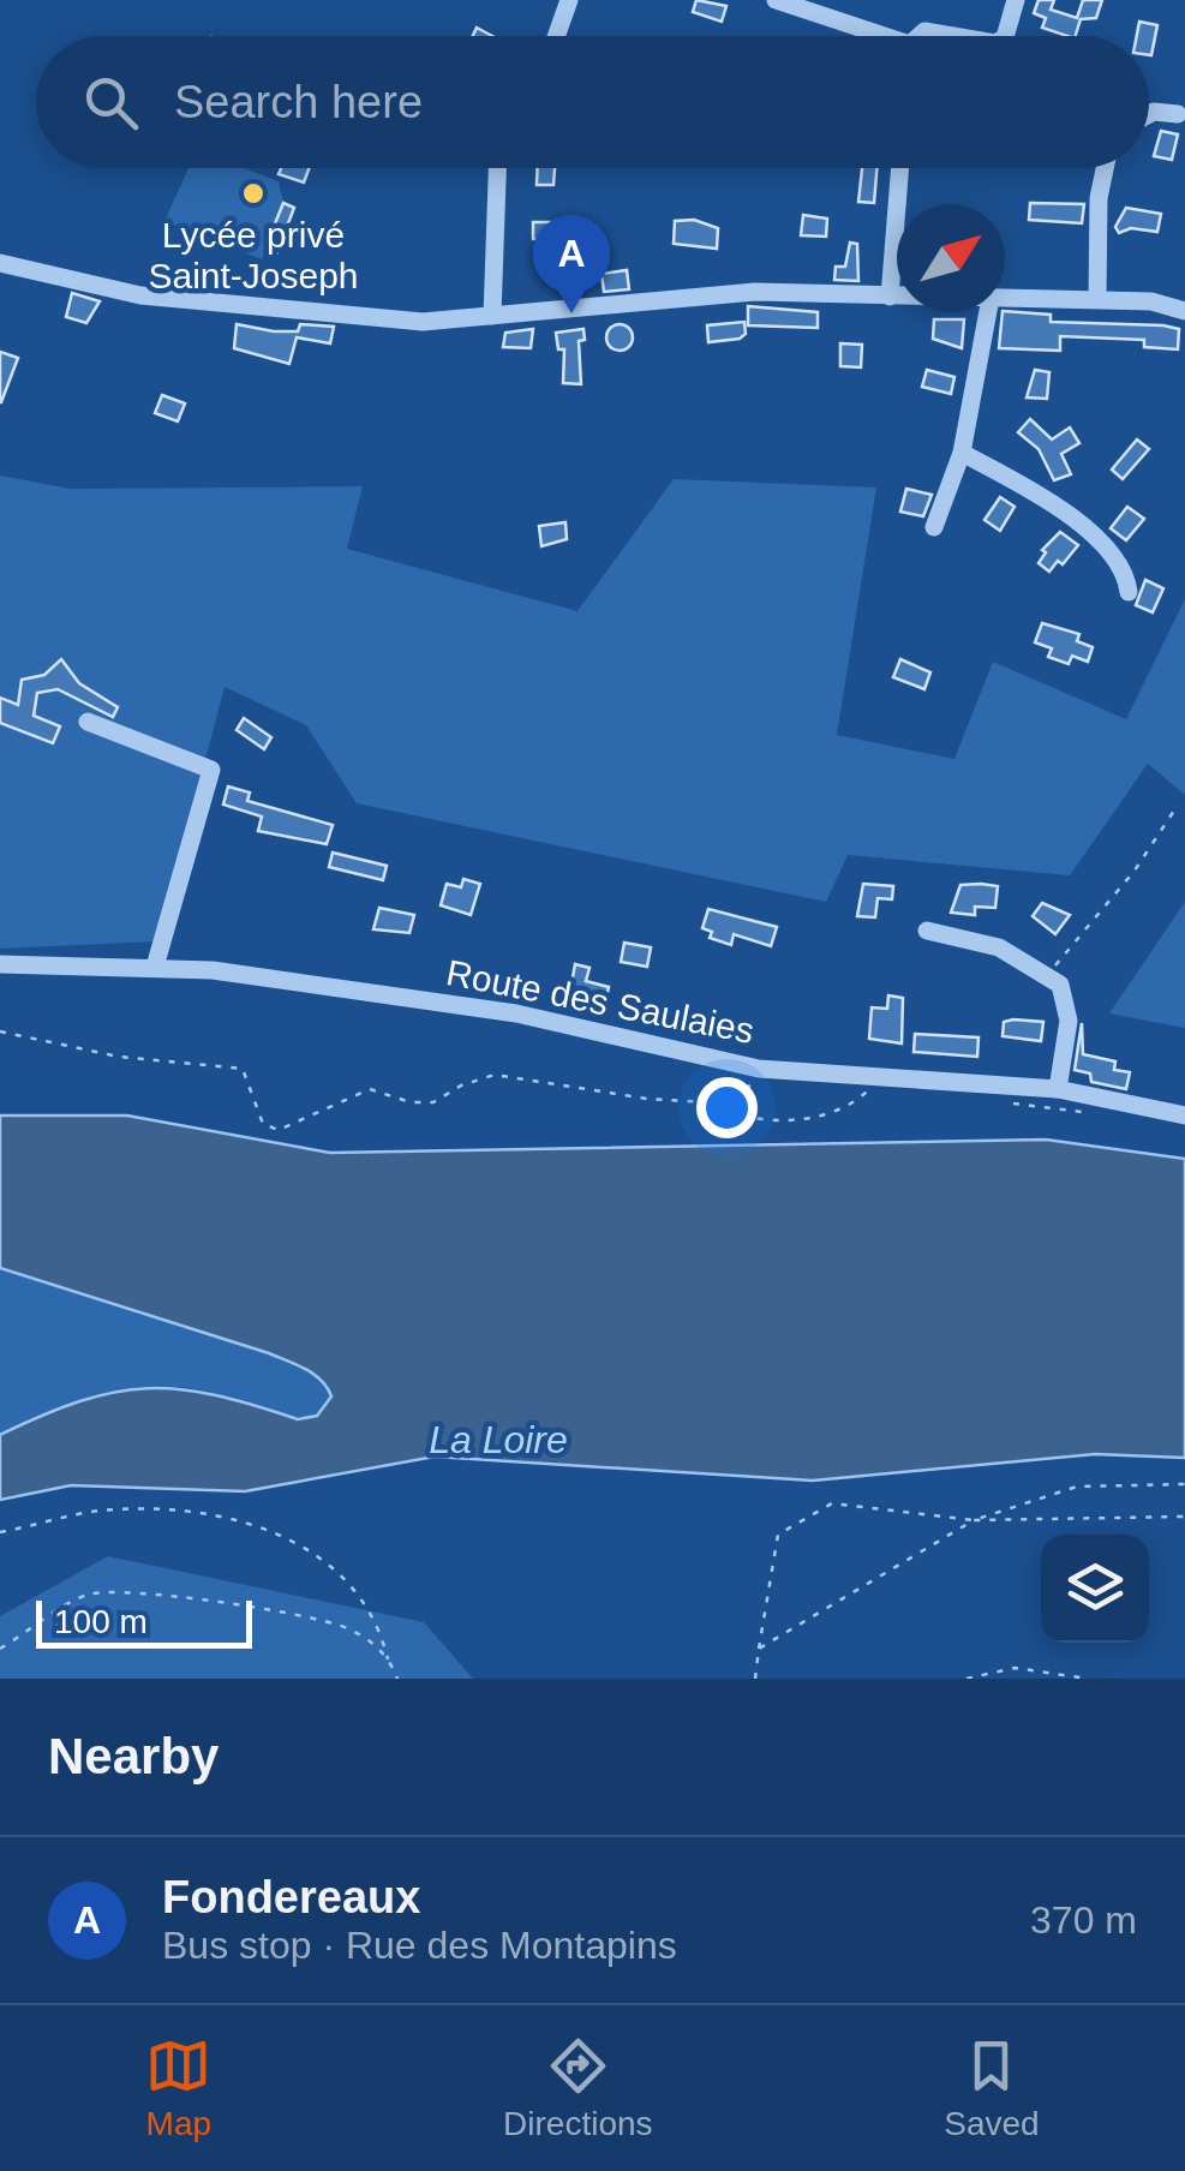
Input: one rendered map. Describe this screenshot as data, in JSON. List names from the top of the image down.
{
  "streets": {
    "street": ["Route des Saulaies"]
  },
  "water": ["La Loire"],
  "places": ["Lycée privé Saint-Joseph"],
  "scale_bar": "100 m",
  "north": "top right",
  "page": {
    "search": "Search here",
    "pins": "A",
    "scale": "100 m",
    "heading": "Nearby",
    "list": [
      {
        "mark": "A",
        "name": "Fondereaux",
        "note": "Bus stop · Rue des Montapins",
        "value": "370 m"
      }
    ],
    "nav": ["Map", "Directions", "Saved"]
  }
}
